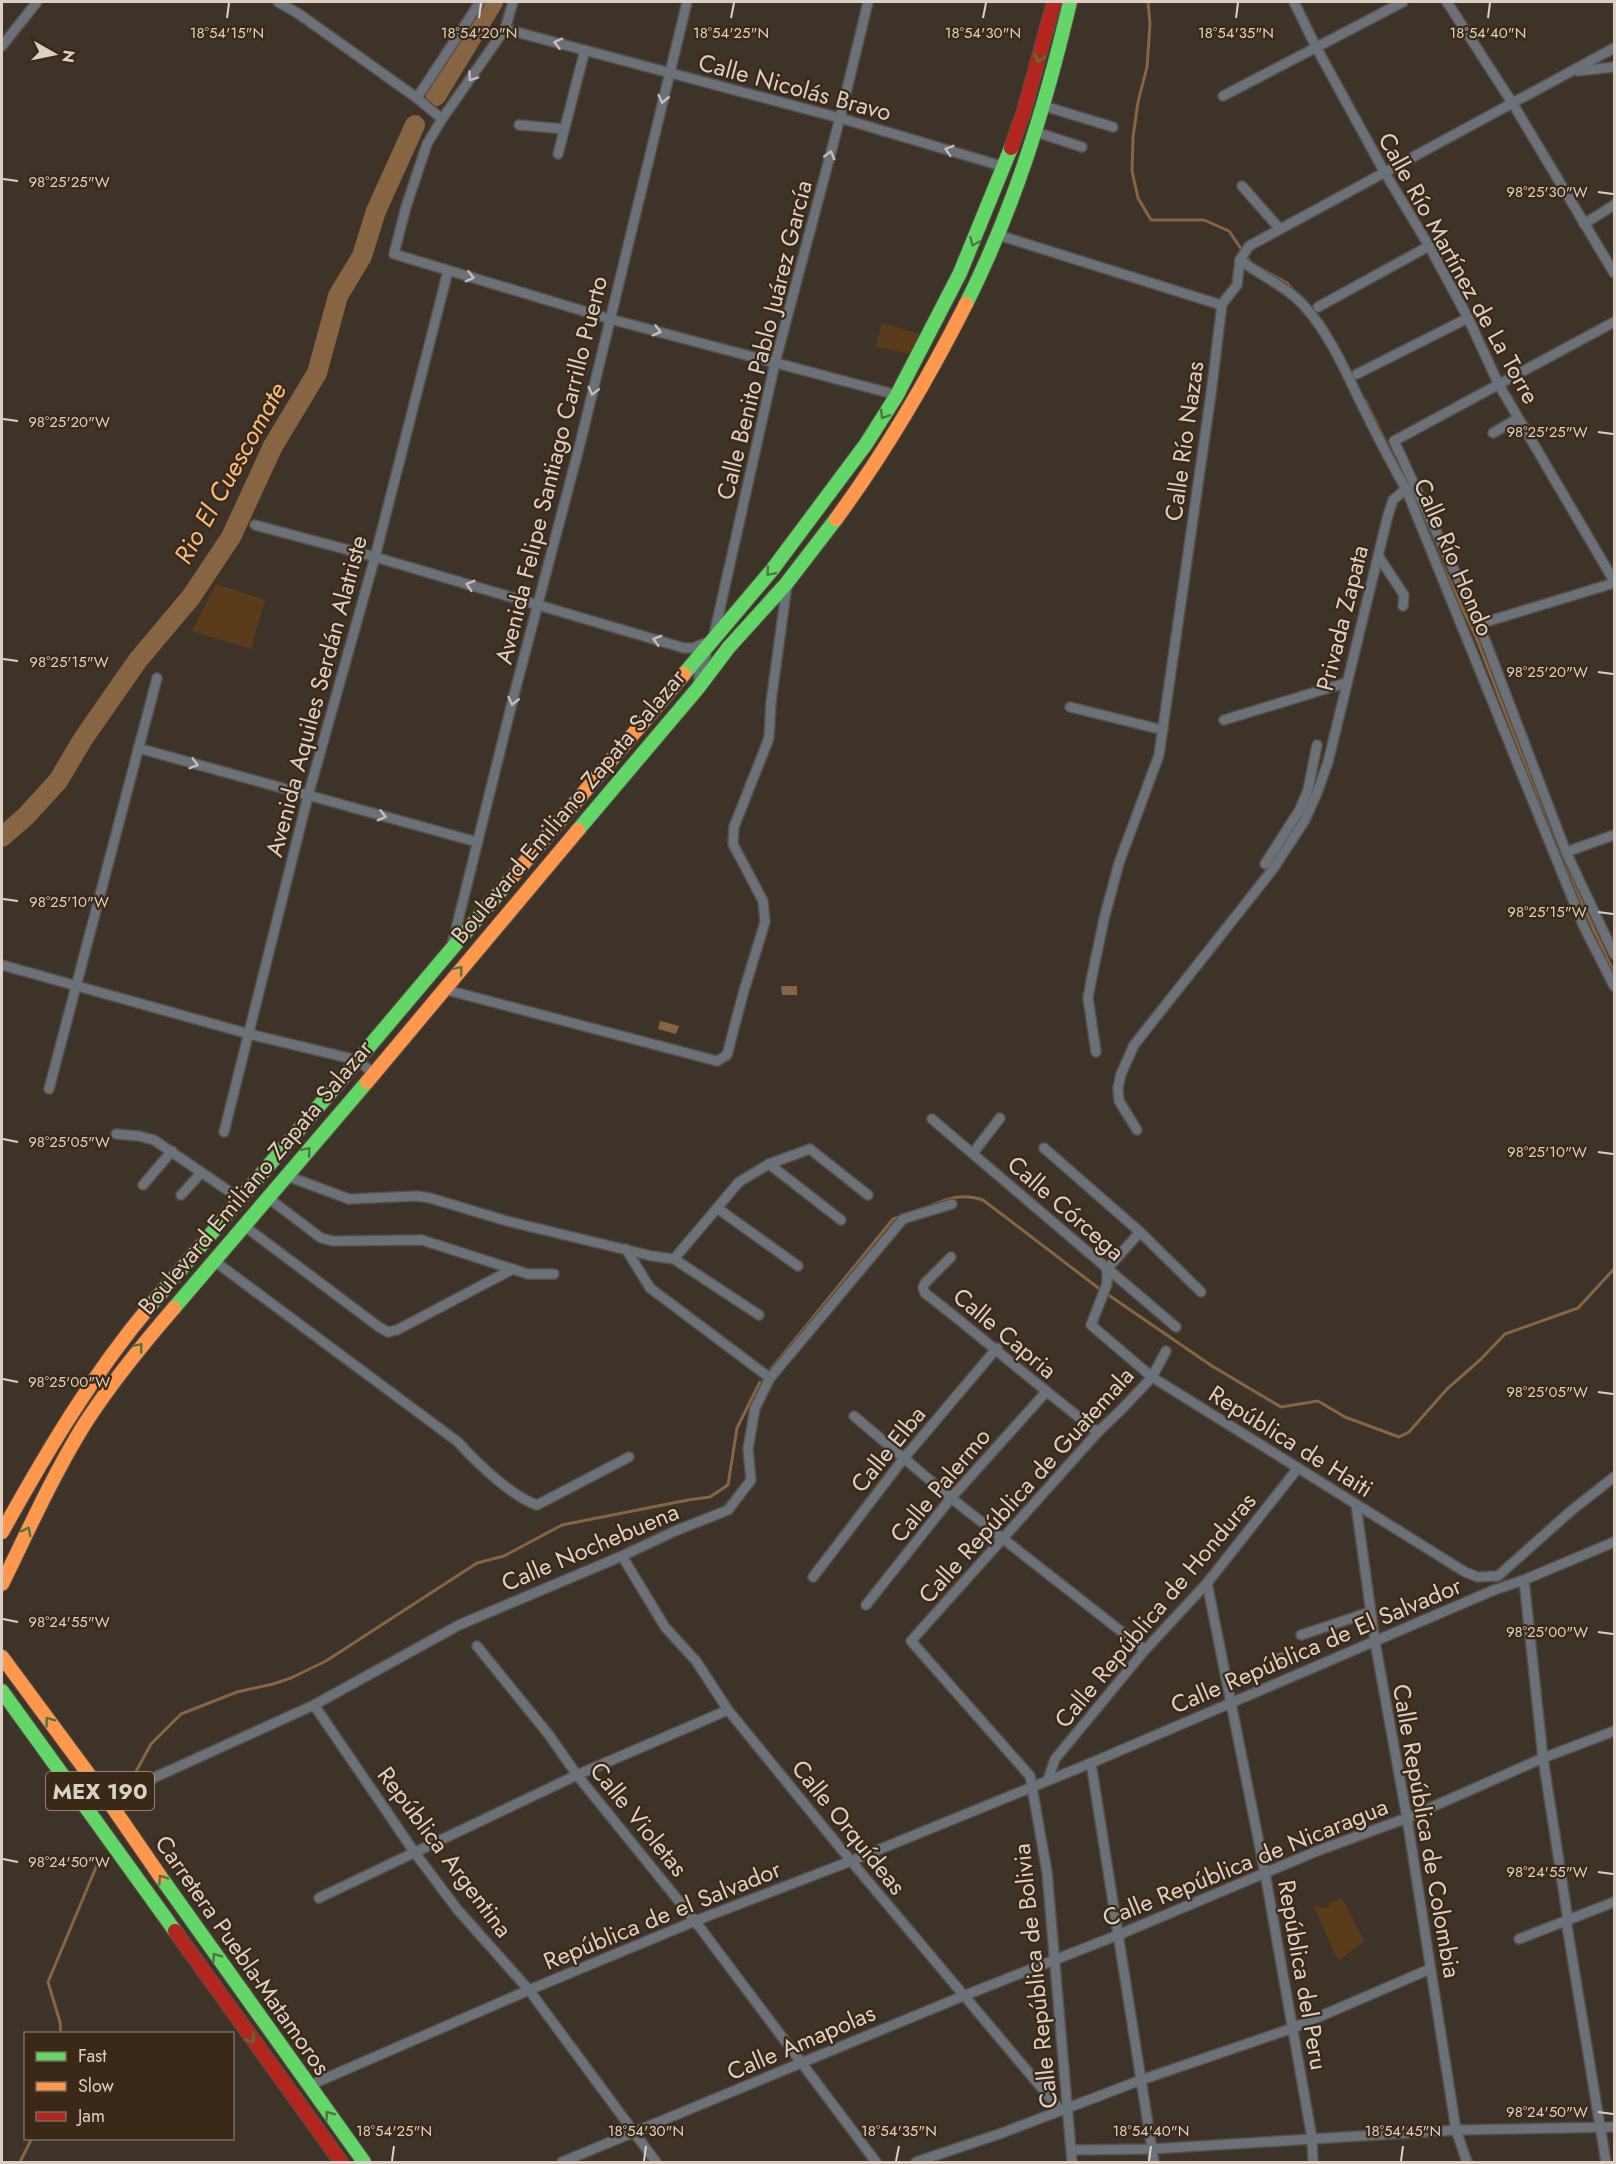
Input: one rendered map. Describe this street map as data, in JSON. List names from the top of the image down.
{
  "streets": {
    "main road": ["Boulevard Emiliano Zapata Salazar", "MEX 190", "Carretera Puebla-Matamoros"],
    "street": [
      "Calle Nicolás Bravo",
      "Calle Río Martínez de La Torre",
      "Calle Benito Pablo Juárez García",
      "Calle Río Nazas",
      "Avenida Felipe Santiago Carrillo Puerto",
      "Calle Río Hondo",
      "Privada Zapata",
      "Avenida Aquiles Serdán Alatriste",
      "Calle Córcega",
      "Calle Capria",
      "República de Haiti",
      "Calle Elba",
      "Calle Palermo",
      "Calle República de Guatemala",
      "Calle Nochebuena",
      "Calle República de Honduras",
      "Calle República de El Salvador",
      "Calle Violetas",
      "Calle Orquídeas",
      "Calle República de Colombia",
      "República Argentina",
      "Calle República de Nicaragua",
      "República de el Salvador",
      "República del Peru",
      "Calle República de Bolivia",
      "Calle Amapolas"
    ]
  },
  "crossings": [
    ["Calle Nicolás Bravo", "Calle Benito Pablo Juárez García"],
    ["Calle Nicolás Bravo", "Avenida Felipe Santiago Carrillo Puerto"],
    ["Calle Nicolás Bravo", "Boulevard Emiliano Zapata Salazar"],
    ["Calle Río Martínez de La Torre", "Calle Río Hondo"],
    ["Calle Benito Pablo Juárez García", "Boulevard Emiliano Zapata Salazar"],
    ["Avenida Felipe Santiago Carrillo Puerto", "Boulevard Emiliano Zapata Salazar"],
    ["Calle Río Hondo", "Privada Zapata"],
    ["Calle Córcega", "República de Haiti"],
    ["Calle Capria", "Calle Elba"],
    ["Calle Capria", "Calle Palermo"],
    ["Calle Capria", "Calle República de Guatemala"],
    ["República de Haiti", "Calle República de Guatemala"],
    ["República de Haiti", "Calle República de Honduras"],
    ["República de Haiti", "Calle República de Colombia"],
    ["Calle República de Guatemala", "Calle República de El Salvador"],
    ["Calle República de Guatemala", "República de el Salvador"],
    ["Calle República de Guatemala", "Calle República de Bolivia"],
    ["Calle Nochebuena", "Calle Orquídeas"],
    ["Calle Nochebuena", "República Argentina"],
    ["Calle Nochebuena", "Carretera Puebla-Matamoros"],
    ["Calle República de Honduras", "Calle República de El Salvador"],
    ["Calle República de Honduras", "República del Peru"],
    ["Calle República de El Salvador", "Calle República de Colombia"],
    ["Calle República de El Salvador", "República de el Salvador"],
    ["Calle República de El Salvador", "República del Peru"],
    ["Calle República de El Salvador", "Calle República de Bolivia"],
    ["Calle Violetas", "República de el Salvador"],
    ["Calle Violetas", "Calle Amapolas"],
    ["Calle Orquídeas", "República de el Salvador"],
    ["Calle Orquídeas", "Calle República de Bolivia"],
    ["Calle Orquídeas", "Calle Amapolas"],
    ["Calle República de Colombia", "Calle República de Nicaragua"],
    ["República Argentina", "República de el Salvador"],
    ["República Argentina", "Calle Amapolas"],
    ["Calle República de Nicaragua", "República del Peru"],
    ["Calle República de Nicaragua", "Calle República de Bolivia"],
    ["Calle República de Nicaragua", "Calle Amapolas"],
    ["República de el Salvador", "Carretera Puebla-Matamoros"],
    ["República de el Salvador", "Calle República de Bolivia"],
    ["Calle República de Bolivia", "Calle Amapolas"]
  ],
  "one_way": ["Calle Nicolás Bravo", "Calle Benito Pablo Juárez García", "Avenida Felipe Santiago Carrillo Puerto"],
  "water": ["Rio El Cuescomate"],
  "legend": ["Fast", "Slow", "Jam"],
  "north": "right",
  "coordinates": [
    "18°54'15\"N",
    "18°54'20\"N",
    "18°54'25\"N",
    "18°54'30\"N",
    "18°54'35\"N",
    "18°54'40\"N",
    "98°25'25\"W",
    "98°25'30\"W",
    "98°25'20\"W",
    "98°25'15\"W",
    "98°25'10\"W",
    "98°25'05\"W",
    "98°25'00\"W",
    "98°24'55\"W",
    "98°24'50\"W",
    "18°54'45\"N"
  ]
}
